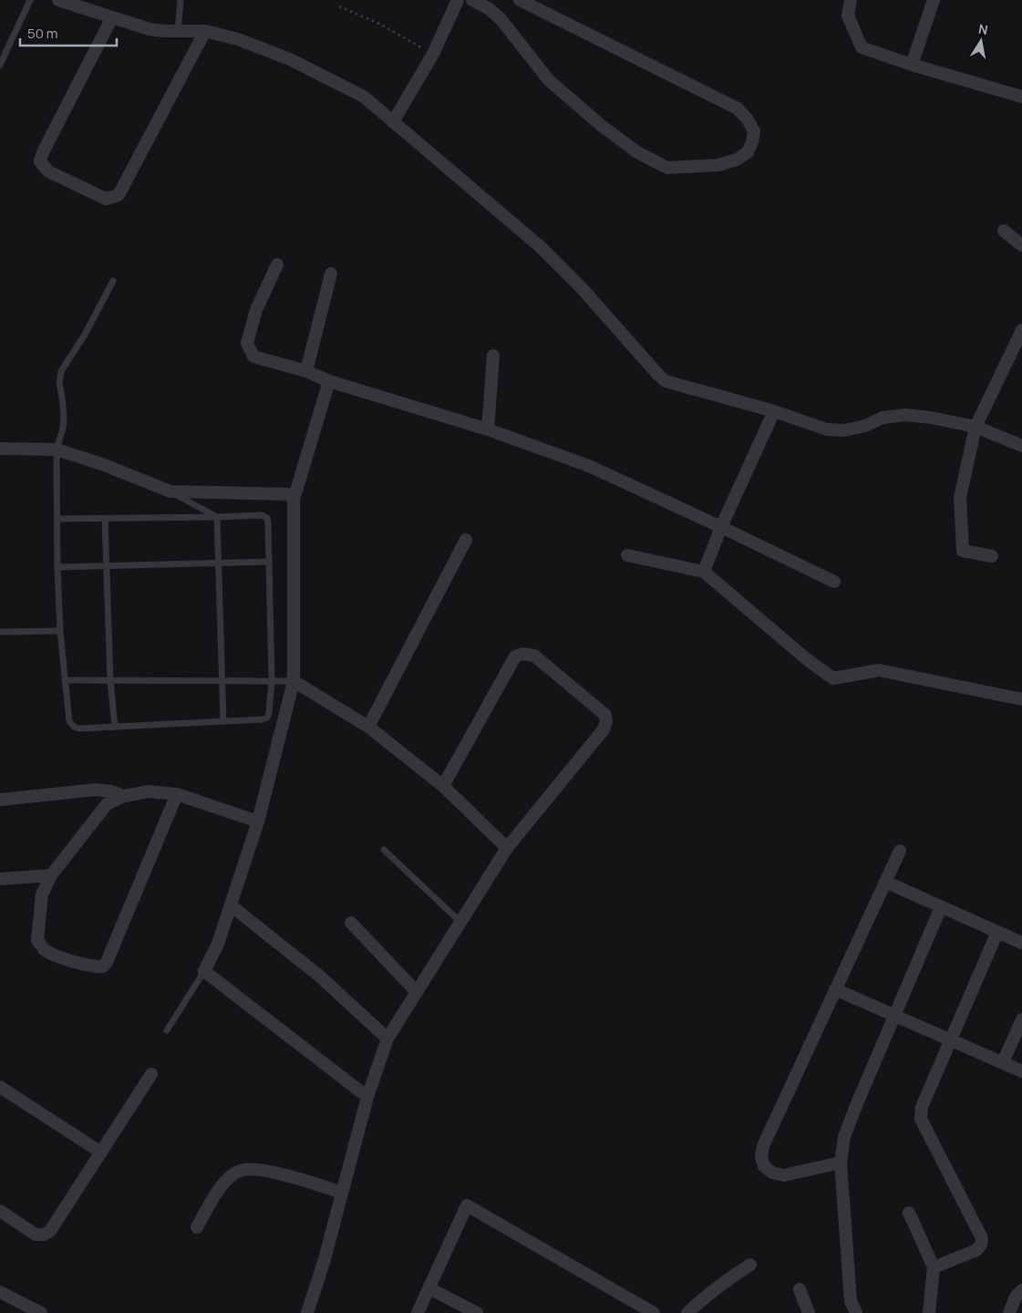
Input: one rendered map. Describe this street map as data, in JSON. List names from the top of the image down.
{
  "scale_bar": "50 m",
  "north": "top"
}
